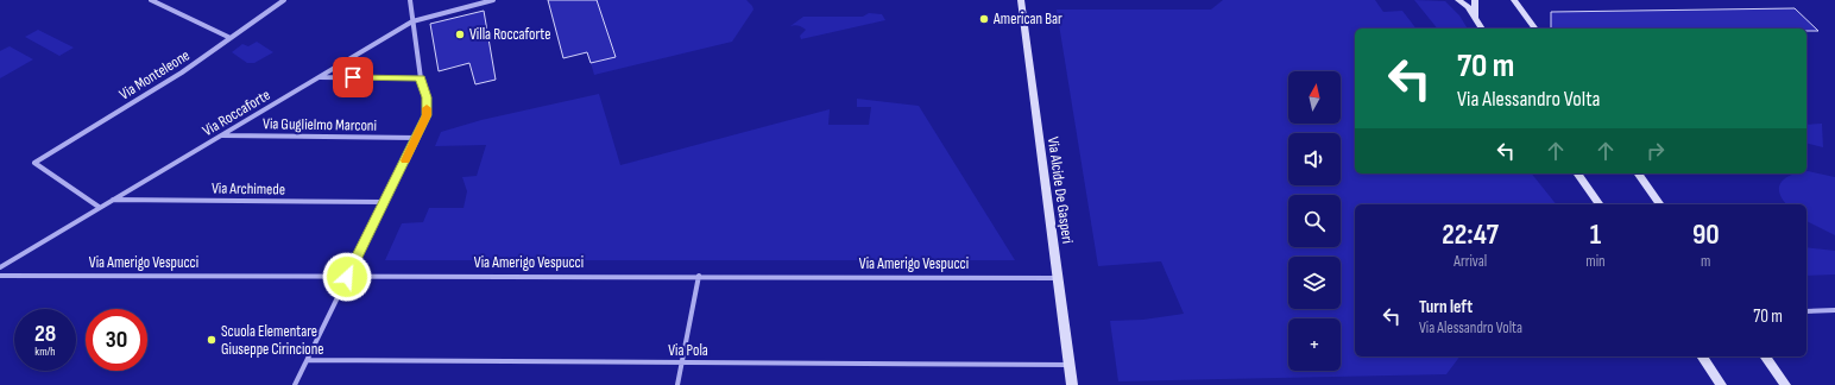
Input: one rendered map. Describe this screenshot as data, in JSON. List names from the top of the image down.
{
  "streets": {
    "street": [
      "Via Monteleone",
      "Via Roccaforte",
      "Via Guglielmo Marconi",
      "Via Archimede",
      "Via Alcide De Gasperi",
      "Via Amerigo Vespucci",
      "Via Pola"
    ]
  },
  "crossings": [
    ["Via Monteleone", "Via Roccaforte"],
    ["Via Roccaforte", "Via Guglielmo Marconi"],
    ["Via Roccaforte", "Via Archimede"],
    ["Via Alcide De Gasperi", "Via Amerigo Vespucci"],
    ["Via Alcide De Gasperi", "Via Pola"]
  ],
  "places": ["American Bar", "Villa Roccaforte", "Scuola Elementare Giuseppe Cirincione"],
  "north": "top",
  "page": {
    "turn": ["70 m", "Via Alessandro Volta"],
    "map_buttons": "+",
    "eta": [
      "22:47",
      "Arrival",
      "1",
      "min",
      "90",
      "m"
    ],
    "list": [
      {
        "name": "Turn left",
        "note": "Via Alessandro Volta",
        "value": "70 m"
      }
    ],
    "speed": "28 km/h",
    "limit": "30"
  }
}
